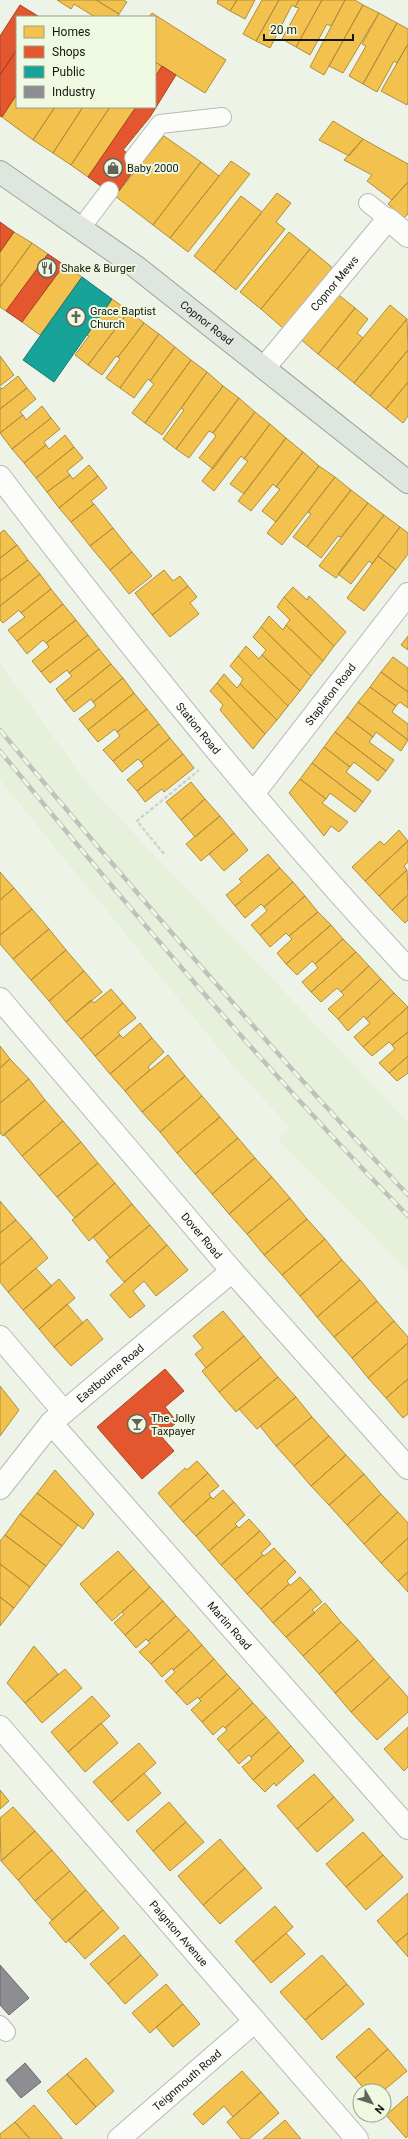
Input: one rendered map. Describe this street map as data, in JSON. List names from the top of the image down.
{
  "streets": {
    "main road": ["Copnor Road"],
    "street": [
      "Copnor Mews",
      "Stapleton Road",
      "Station Road",
      "Dover Road",
      "Eastbourne Road",
      "Martin Road",
      "Paignton Avenue",
      "Teignmouth Road"
    ]
  },
  "crossings": [
    ["Copnor Mews", "Copnor Road"],
    ["Stapleton Road", "Station Road"],
    ["Dover Road", "Eastbourne Road"],
    ["Eastbourne Road", "Martin Road"],
    ["Paignton Avenue", "Teignmouth Road"]
  ],
  "places": {
    "shop": ["Baby 2000"],
    "restaurant": ["Shake & Burger"],
    "church": ["Grace Baptist Church"],
    "bar": ["The Jolly Taxpayer"]
  },
  "legend": [
    "Homes",
    "Shops",
    "Public",
    "Industry"
  ],
  "scale_bar": "20 m",
  "north": "bottom right"
}
